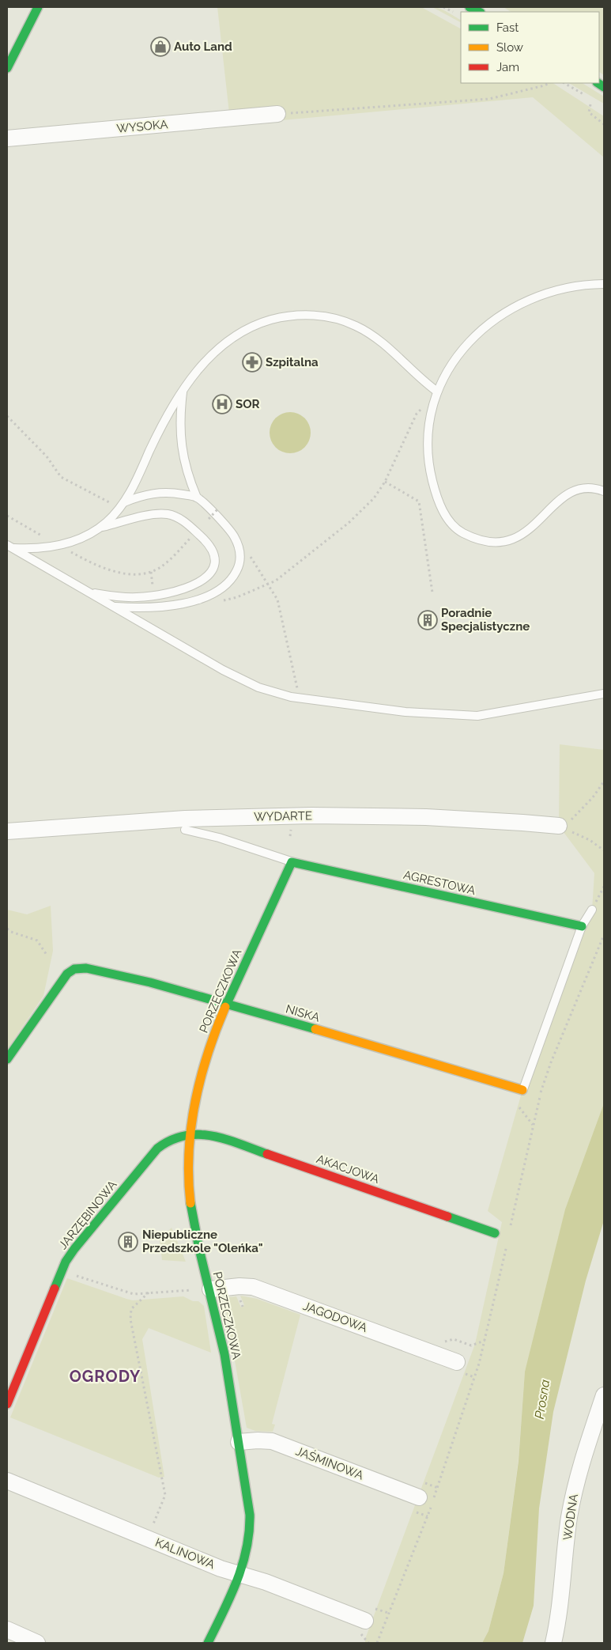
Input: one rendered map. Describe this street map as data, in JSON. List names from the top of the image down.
{
  "streets": {
    "street": [
      "WYSOKA",
      "WYDARTE",
      "AGRESTOWA",
      "PORZECZKOWA",
      "NISKA",
      "AKACJOWA",
      "JARZĘBINOWA",
      "JAGODOWA",
      "JAŚMINOWA",
      "WODNA",
      "KALINOWA"
    ]
  },
  "crossings": [
    ["AGRESTOWA", "PORZECZKOWA"],
    ["PORZECZKOWA", "NISKA"],
    ["PORZECZKOWA", "AKACJOWA"],
    ["PORZECZKOWA", "JARZĘBINOWA"],
    ["PORZECZKOWA", "JAGODOWA"],
    ["PORZECZKOWA", "JAŚMINOWA"],
    ["PORZECZKOWA", "KALINOWA"],
    ["AKACJOWA", "JARZĘBINOWA"]
  ],
  "districts": ["OGRODY"],
  "water": ["Prosna"],
  "places": {
    "shop": ["Auto Land"],
    "pharmacy": ["Szpitalna"],
    "hospital": ["SOR"],
    "building": ["Poradnie Specjalistyczne", "Niepubliczne Przedszkole \"Oleńka\""]
  },
  "legend": ["Fast", "Slow", "Jam"]
}
